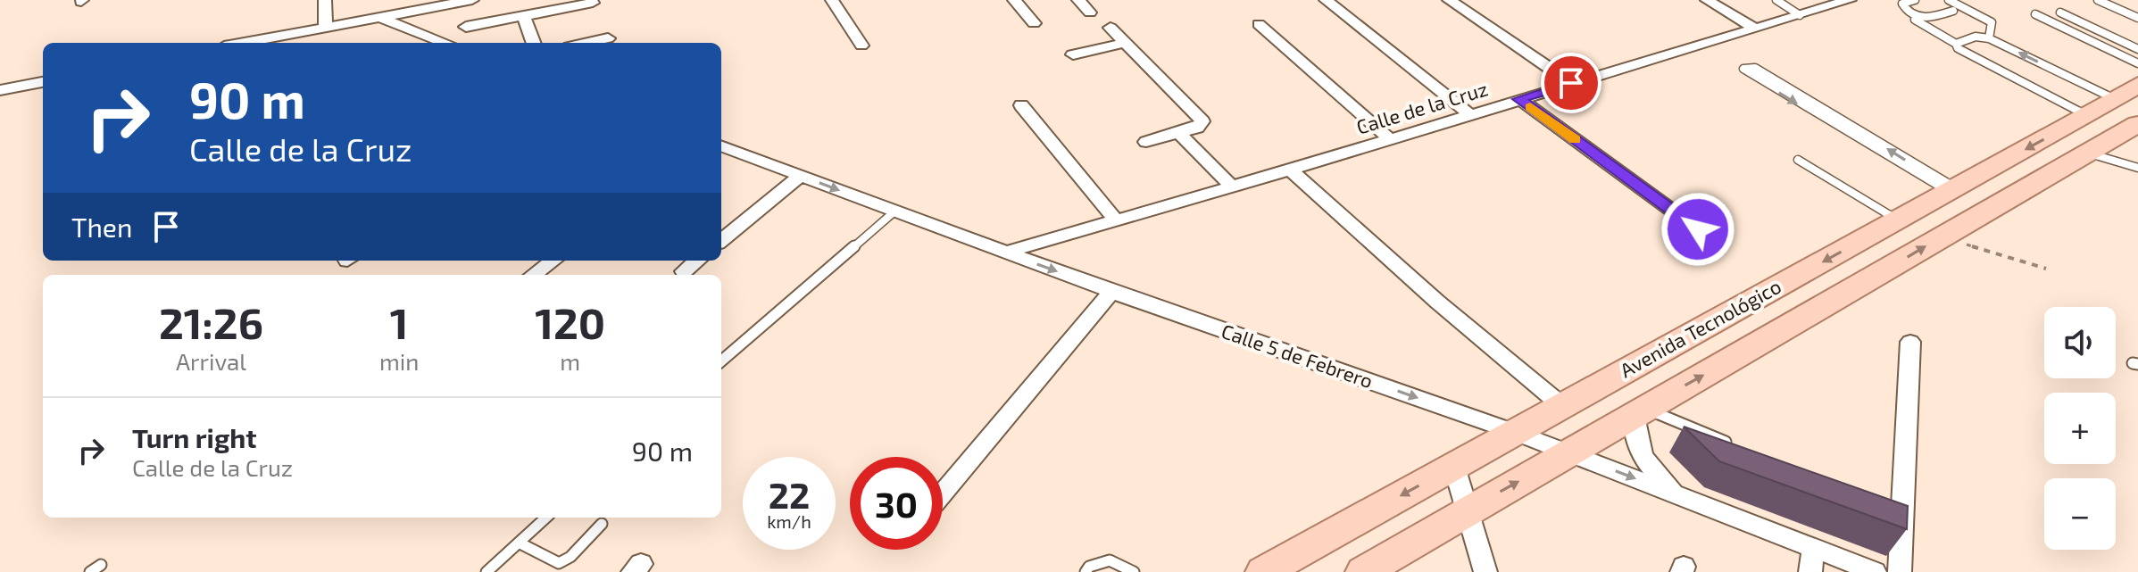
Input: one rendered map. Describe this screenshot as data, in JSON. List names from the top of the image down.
{
  "streets": {
    "main road": ["Avenida Tecnológico"],
    "street": ["Calle de la Cruz", "Calle 5 de Febrero"]
  },
  "crossings": [
    ["Calle de la Cruz", "Calle 5 de Febrero"],
    ["Avenida Tecnológico", "Calle 5 de Febrero"]
  ],
  "page": {
    "turn": ["90 m", "Calle de la Cruz"],
    "then": "Then",
    "eta": [
      "21:26",
      "Arrival",
      "1",
      "min",
      "120",
      "m"
    ],
    "map_buttons": ["+", "−"],
    "list": [
      {
        "name": "Turn right",
        "note": "Calle de la Cruz",
        "value": "90 m"
      }
    ],
    "speed": "22 km/h",
    "limit": "30"
  }
}
